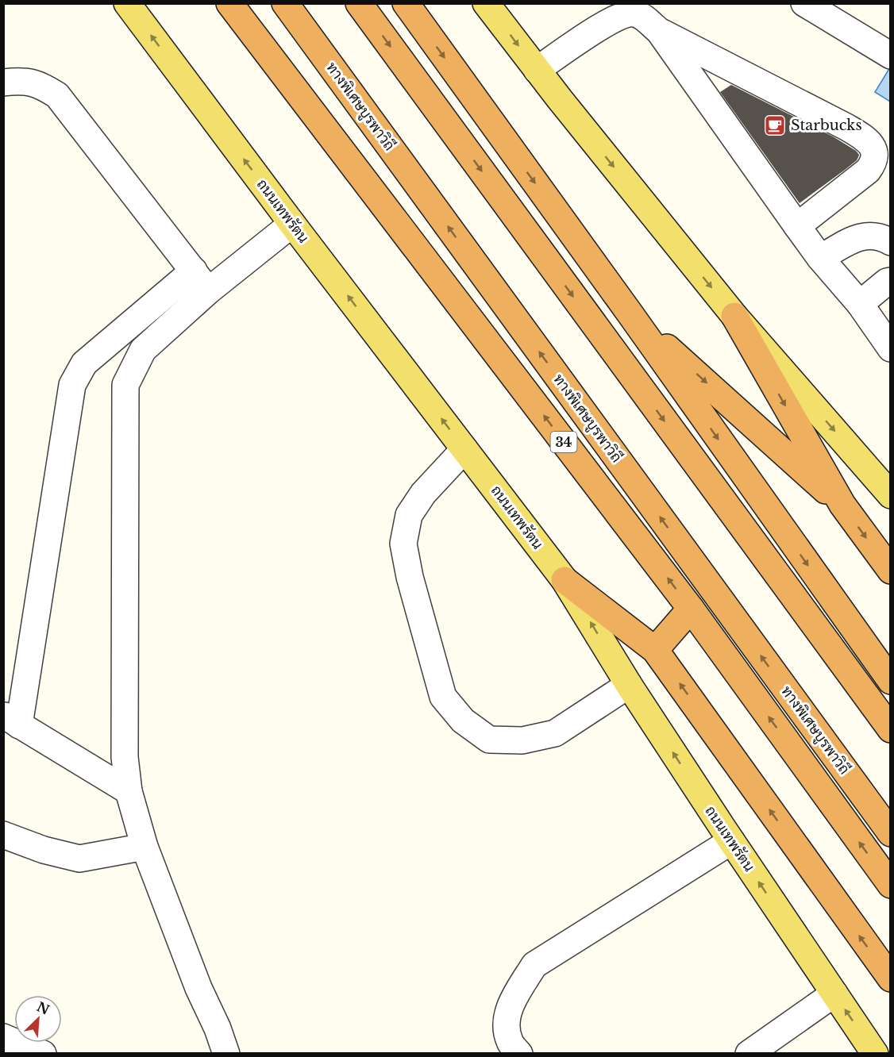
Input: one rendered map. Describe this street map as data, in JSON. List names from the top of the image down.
{
  "streets": {
    "highway": ["ทางพิเศษบูรพาวิถี", "34"],
    "main road": ["ถนนเทพรัตน"]
  },
  "one_way": ["ถนนเทพรัตน"],
  "places": {
    "cafe": ["Starbucks"]
  },
  "north": "top right"
}
